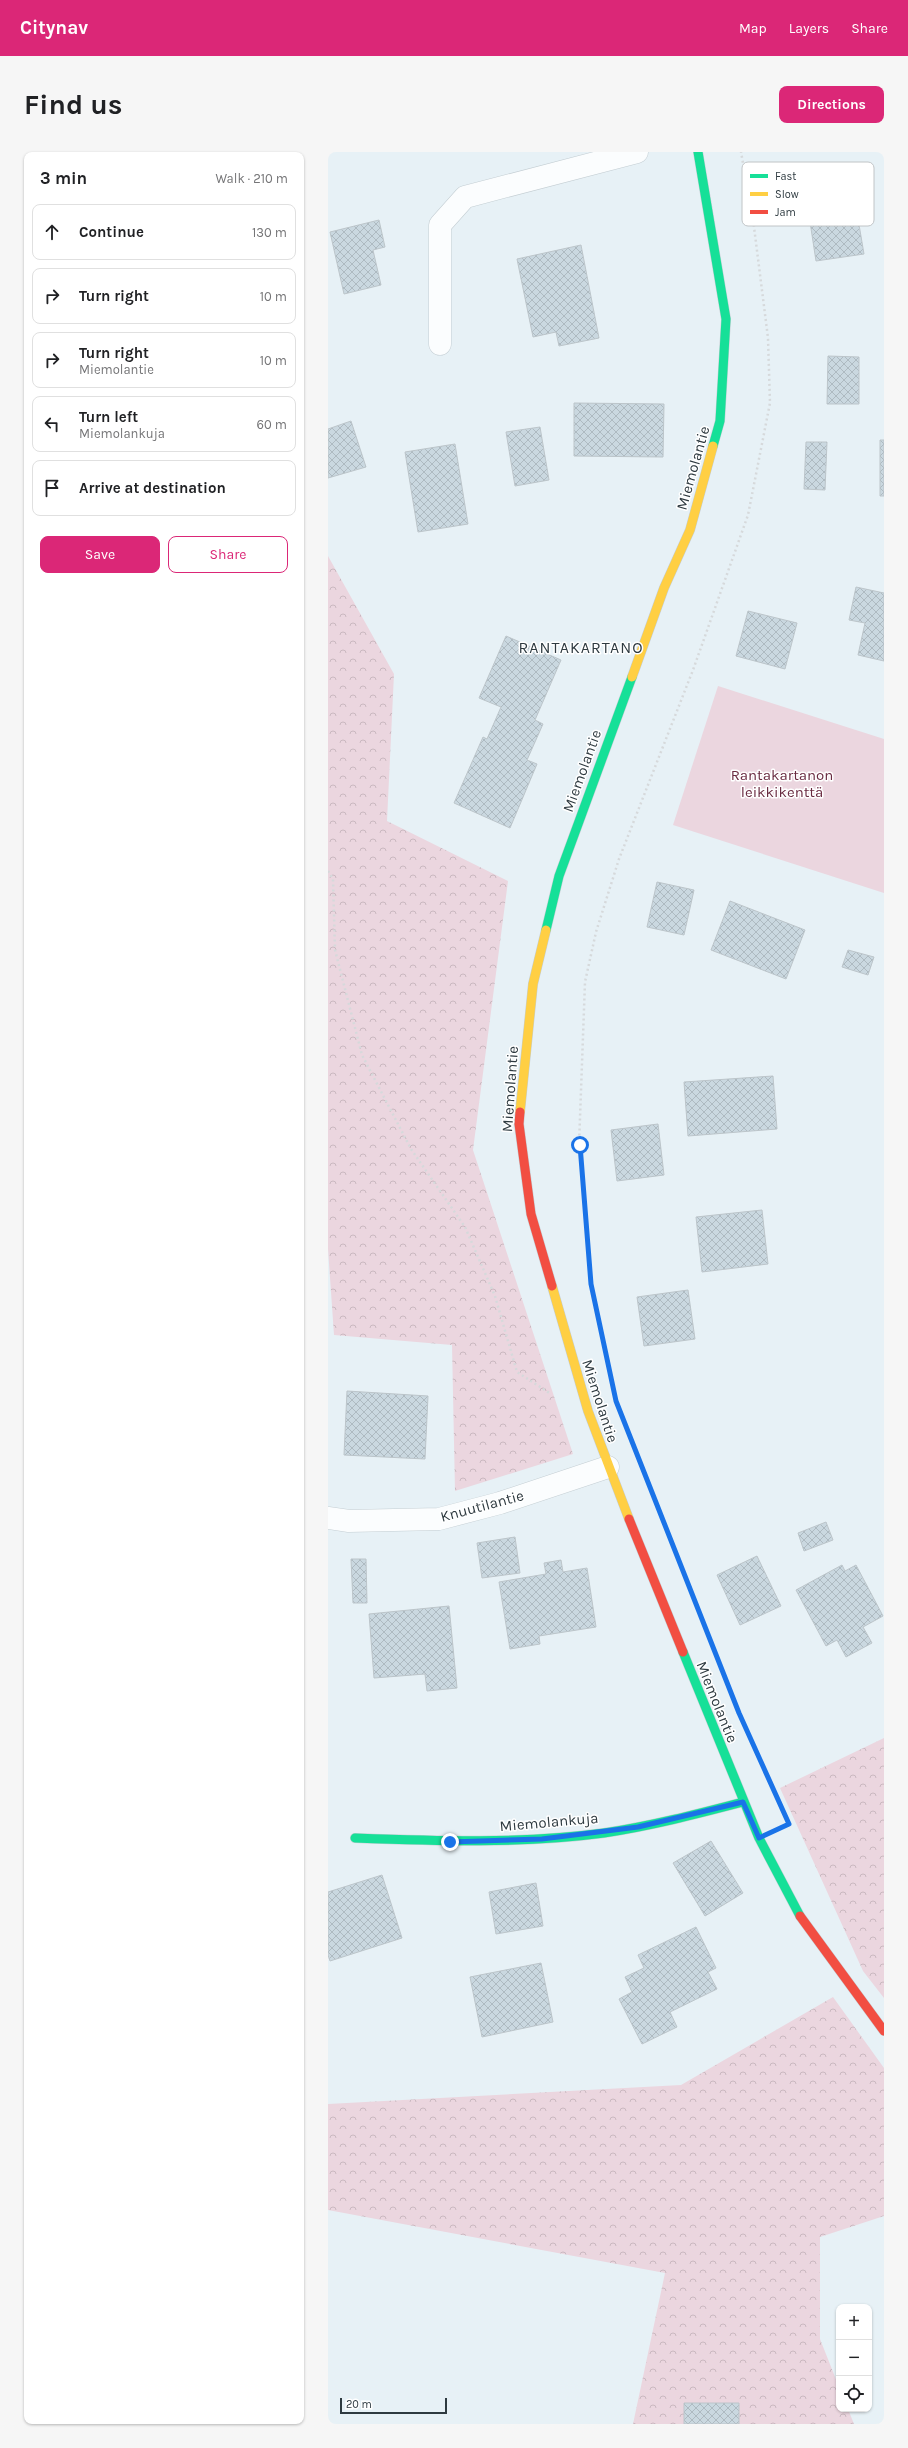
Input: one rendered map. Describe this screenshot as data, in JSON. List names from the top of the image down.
{
  "streets": {
    "street": ["Miemolantie", "Knuutilantie", "Miemolankuja"]
  },
  "crossings": [
    ["Miemolantie", "Knuutilantie"],
    ["Miemolantie", "Miemolankuja"]
  ],
  "districts": ["RANTAKARTANO"],
  "parks": ["Rantakartanon leikkikenttä"],
  "legend": ["Fast", "Slow", "Jam"],
  "scale_bar": "20 m",
  "page": {
    "header": "Citynav",
    "nav": ["Map", "Layers", "Share"],
    "buttons": [
      "Directions",
      ["Save", "Share"]
    ],
    "title": "Find us",
    "heading": ["3 min", "Walk · 210 m"],
    "list": [
      ["Continue", "130 m"],
      ["Turn right", "10 m"],
      ["Turn right", "Miemolantie", "10 m"],
      ["Turn left", "Miemolankuja", "60 m"],
      "Arrive at destination"
    ],
    "map_buttons": ["+", "−"],
    "scale": "20 m"
  }
}
